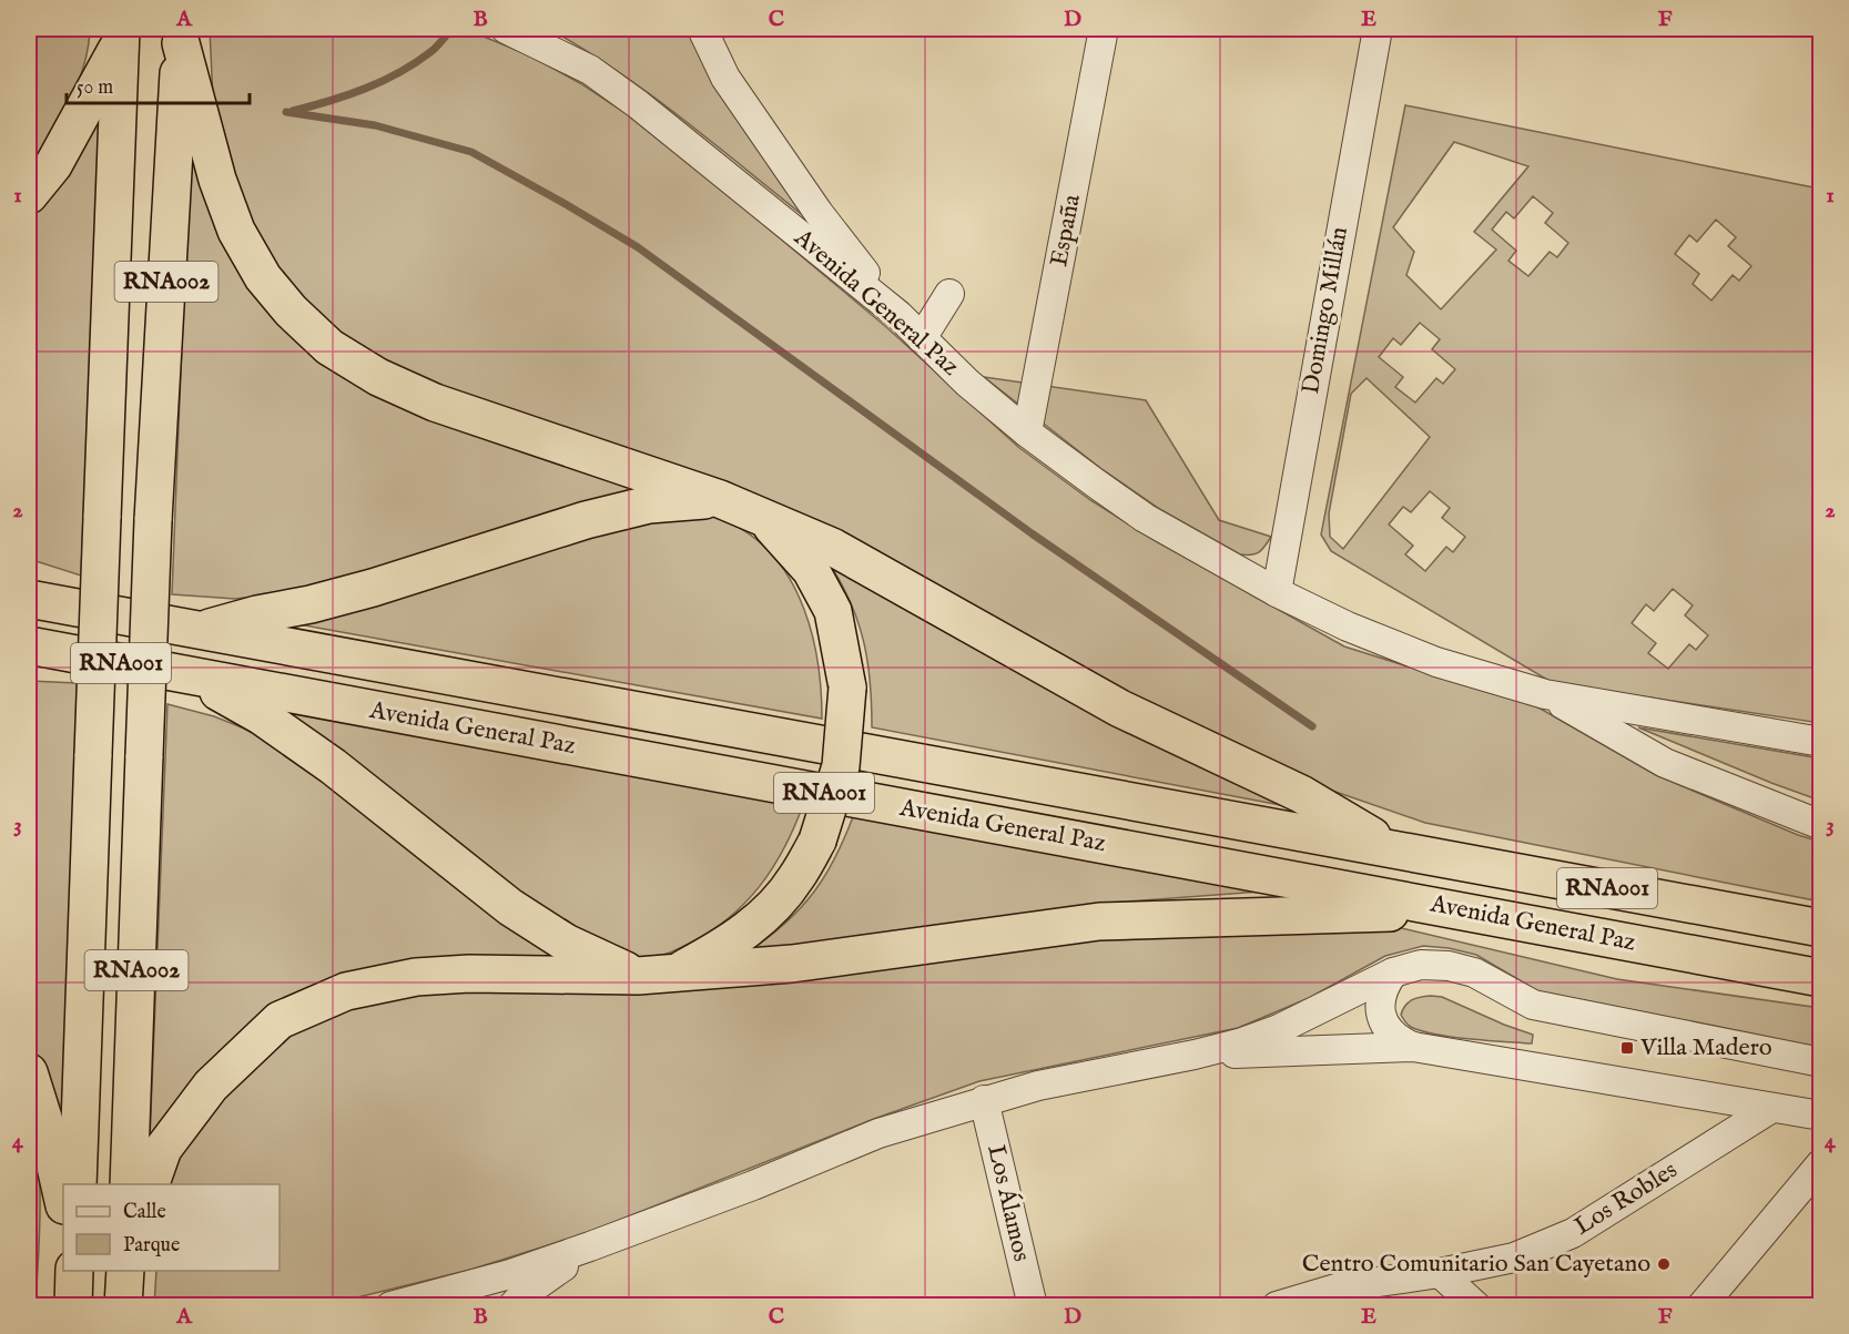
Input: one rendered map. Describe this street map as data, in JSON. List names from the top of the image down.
{
  "streets": {
    "highway": ["RNA002", "Avenida General Paz", "RNA001"],
    "street": [
      "España",
      "Domingo Millán",
      "Los Robles",
      "Los Álamos"
    ]
  },
  "crossings": [
    ["España", "Avenida General Paz"],
    ["Avenida General Paz", "Domingo Millán"]
  ],
  "places": {
    "transit": ["Villa Madero"],
    "other": ["Centro Comunitario San Cayetano"]
  },
  "legend": ["Calle", "Parque"],
  "scale_bar": "50 m",
  "grid": {
    "columns": [
      "A",
      "B",
      "C",
      "D",
      "E",
      "F"
    ],
    "rows": [
      "1",
      "2",
      "3",
      "4"
    ]
  }
}
